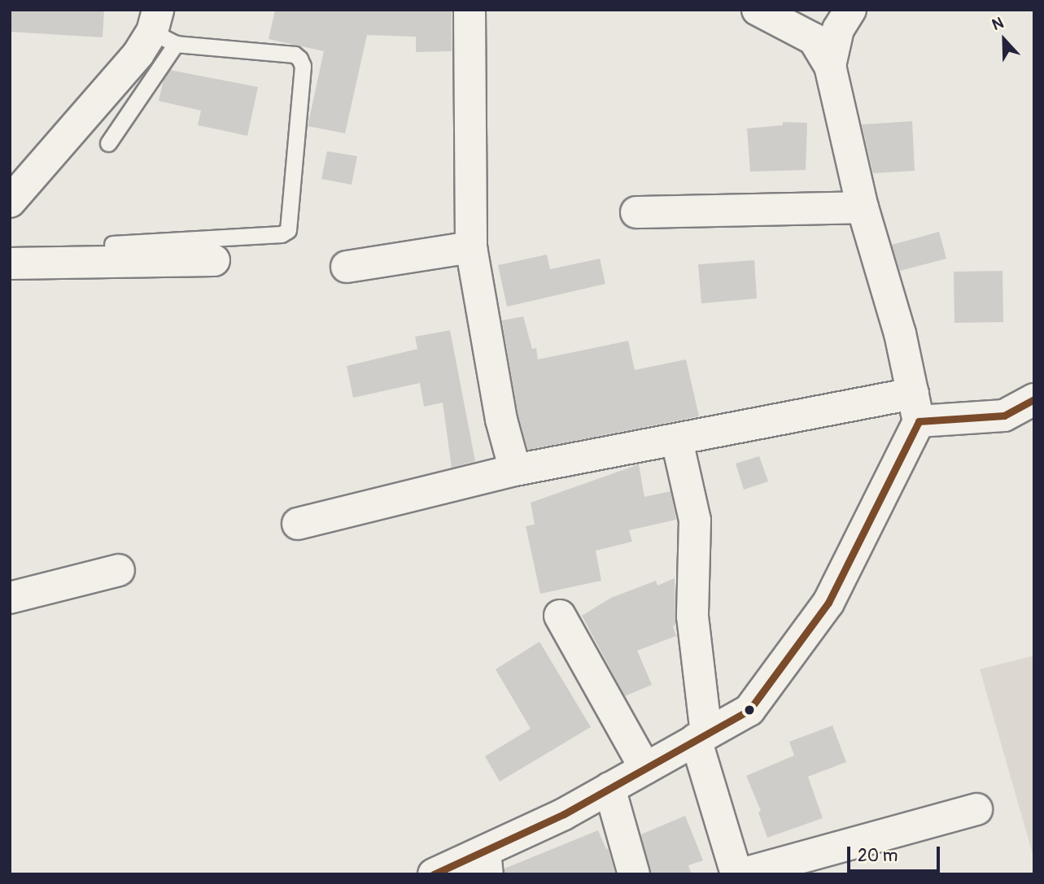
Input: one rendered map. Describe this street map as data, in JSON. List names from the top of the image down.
{
  "scale_bar": "20 m",
  "north": "top"
}
